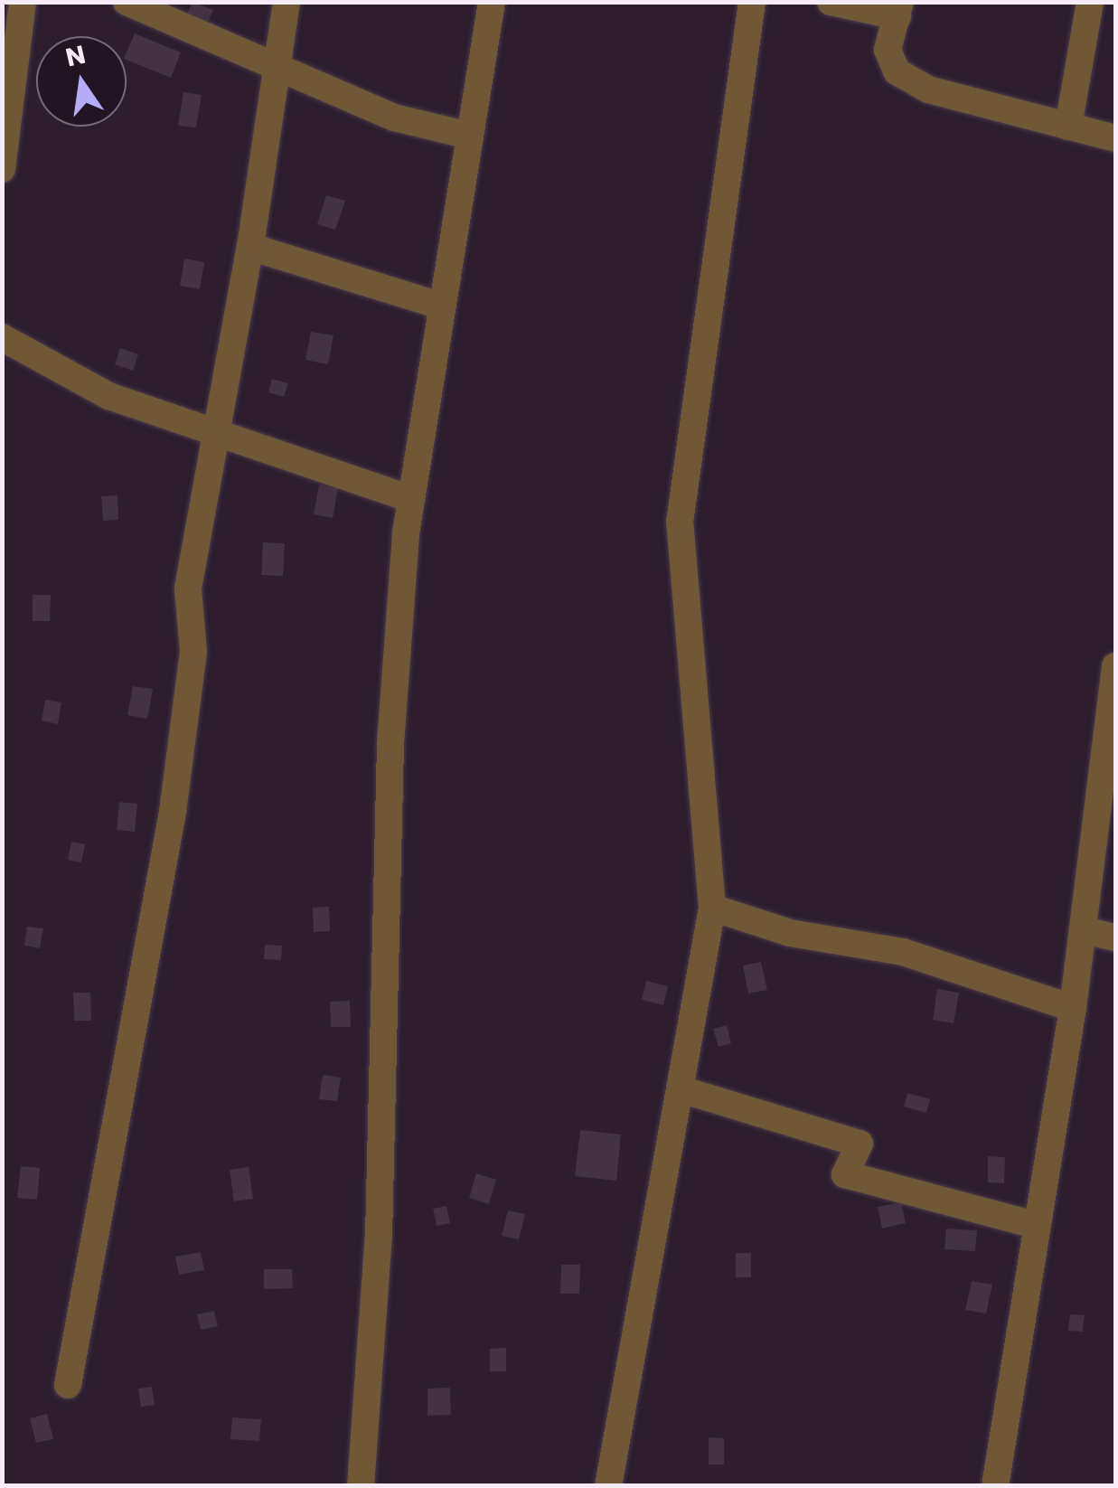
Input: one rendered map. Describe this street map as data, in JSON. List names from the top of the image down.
{
  "north": "top"
}
